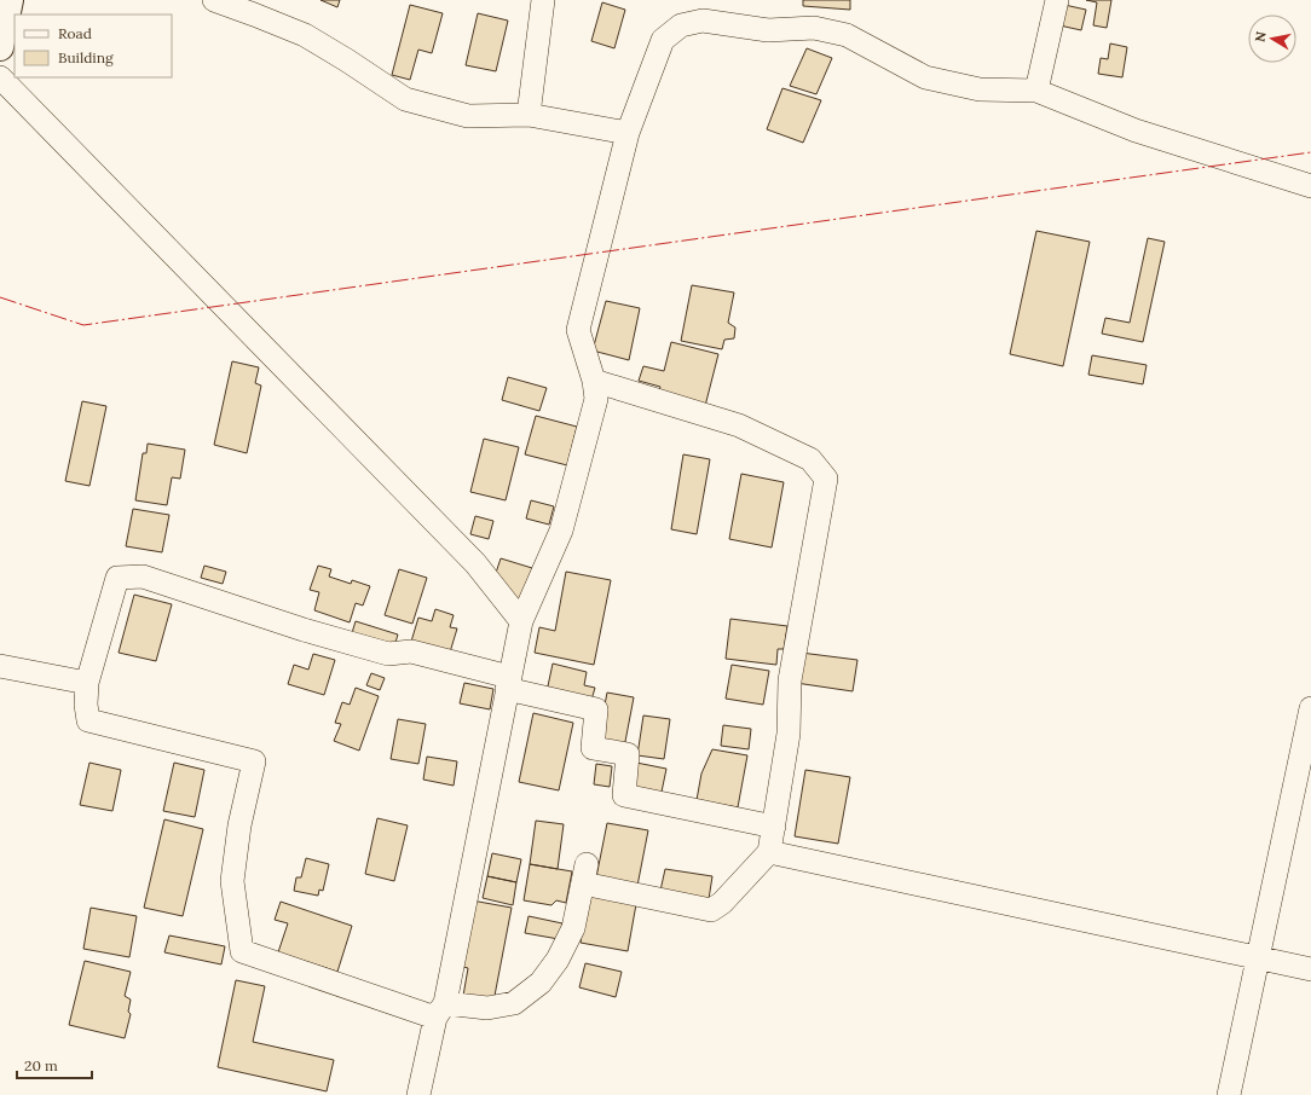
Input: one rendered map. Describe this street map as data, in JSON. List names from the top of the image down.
{
  "legend": ["Road", "Building"],
  "scale_bar": "20 m",
  "north": "left"
}
